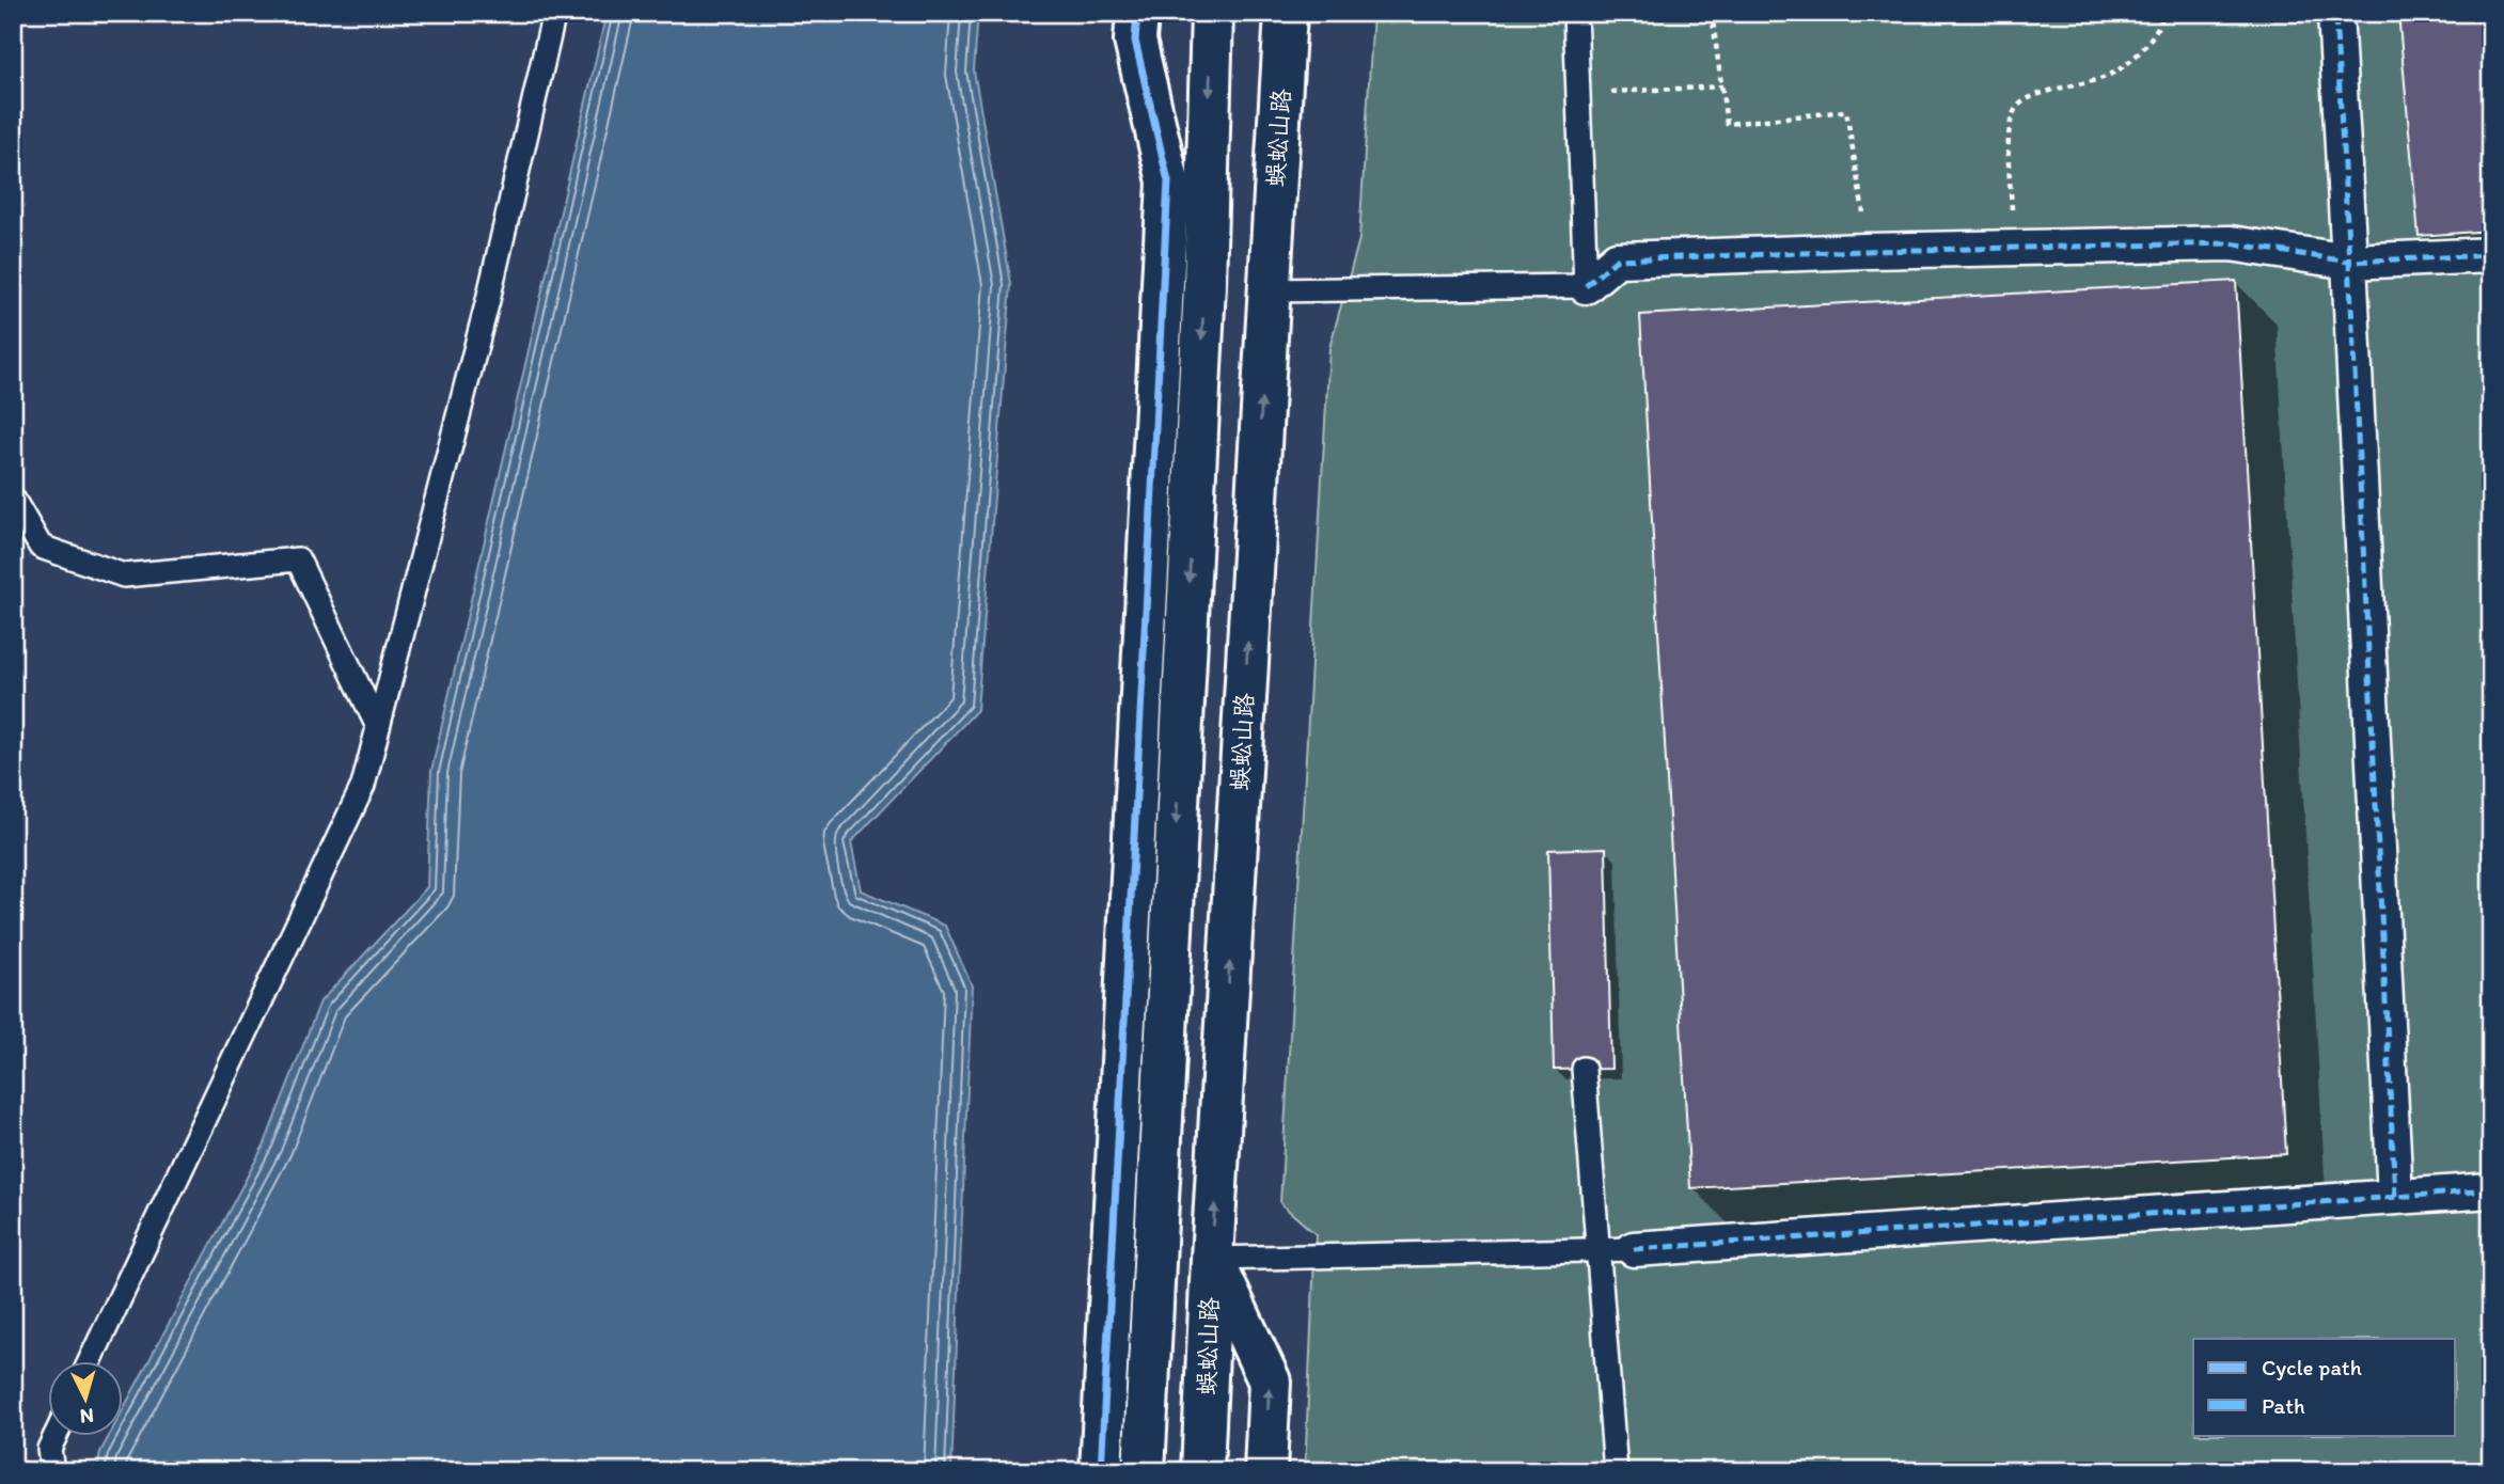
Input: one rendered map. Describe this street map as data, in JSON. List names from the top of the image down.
{
  "streets": {
    "street": ["蜈蚣山路"]
  },
  "legend": ["Cycle path", "Path"],
  "north": "bottom"
}
